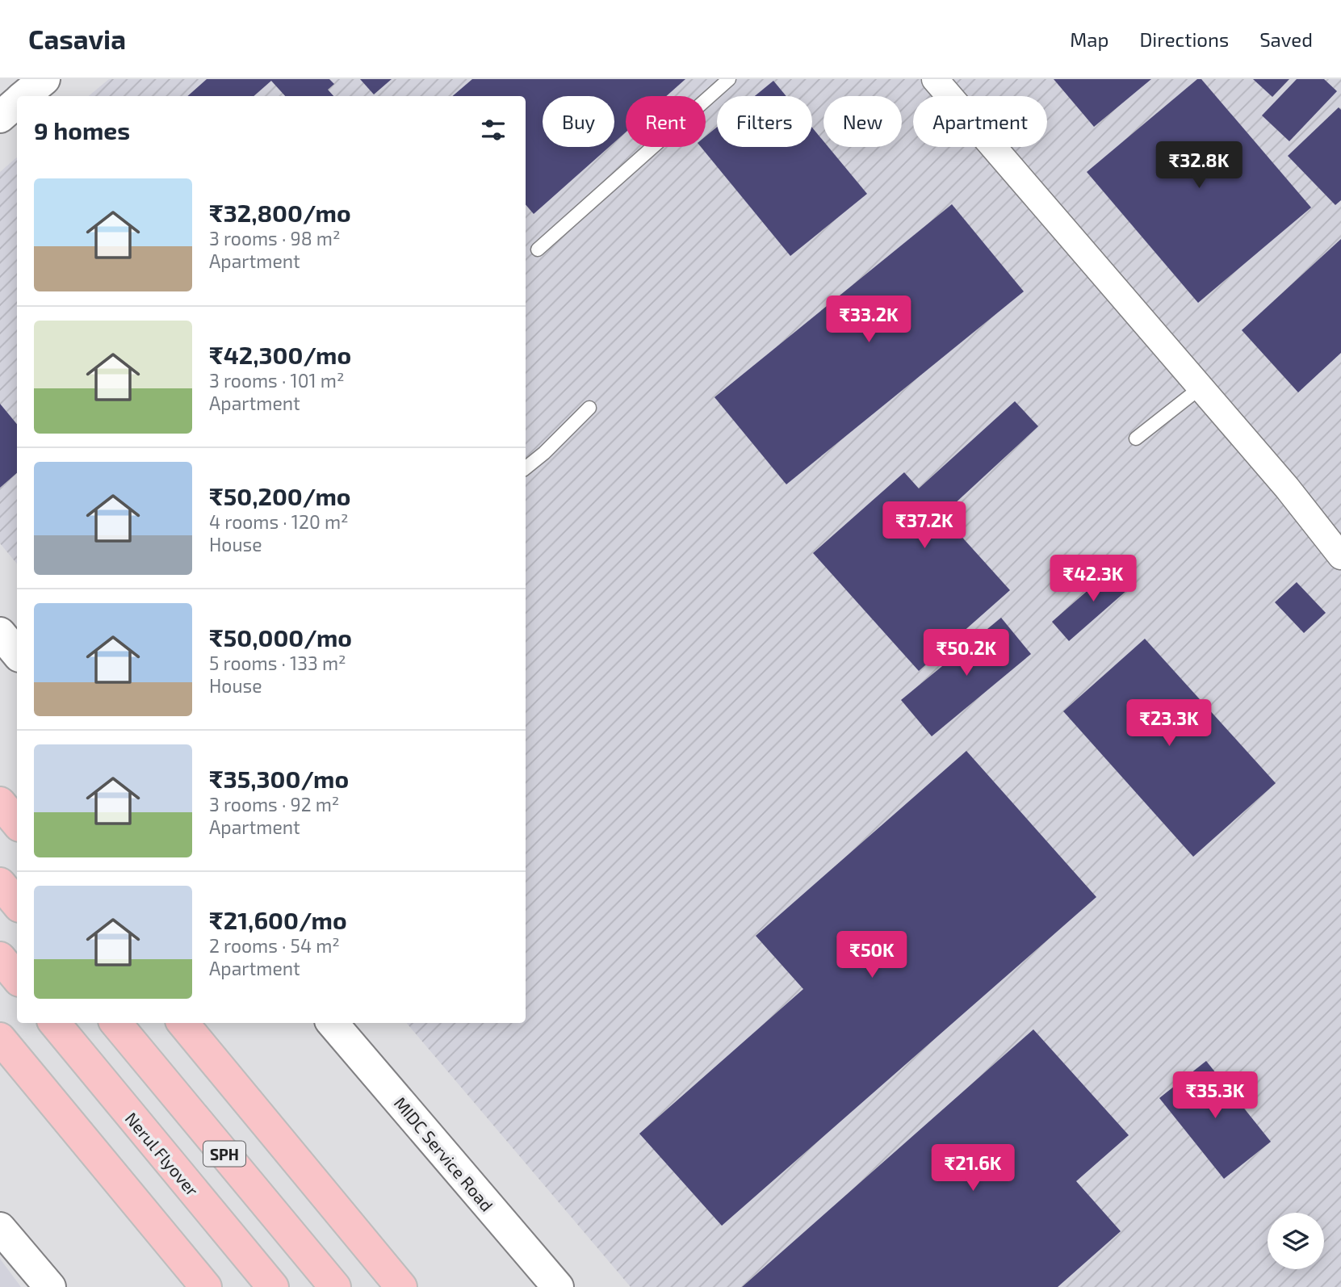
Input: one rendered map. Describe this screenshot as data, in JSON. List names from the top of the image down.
{
  "streets": {
    "highway": ["Nerul Flyover", "SPH"],
    "street": ["MIDC Service Road"]
  },
  "page": {
    "header": "Casavia",
    "nav": ["Map", "Directions", "Saved"],
    "chip": [
      "Buy",
      "Rent",
      "Filters",
      "New",
      "Apartment"
    ],
    "heading": "9 homes",
    "price": [
      "₹32.8K",
      "₹33.2K",
      "₹37.2K",
      "₹42.3K",
      "₹50.2K",
      "₹23.3K",
      "₹50K",
      "₹35.3K",
      "₹21.6K"
    ],
    "list": [
      {
        "name": "₹32,800/mo",
        "note": "3 rooms · 98 m² · Apartment"
      },
      {
        "name": "₹42,300/mo",
        "note": "3 rooms · 101 m² · Apartment"
      },
      {
        "name": "₹50,200/mo",
        "note": "4 rooms · 120 m² · House"
      },
      {
        "name": "₹50,000/mo",
        "note": "5 rooms · 133 m² · House"
      },
      {
        "name": "₹35,300/mo",
        "note": "3 rooms · 92 m² · Apartment"
      },
      {
        "name": "₹21,600/mo",
        "note": "2 rooms · 54 m² · Apartment"
      }
    ]
  }
}
